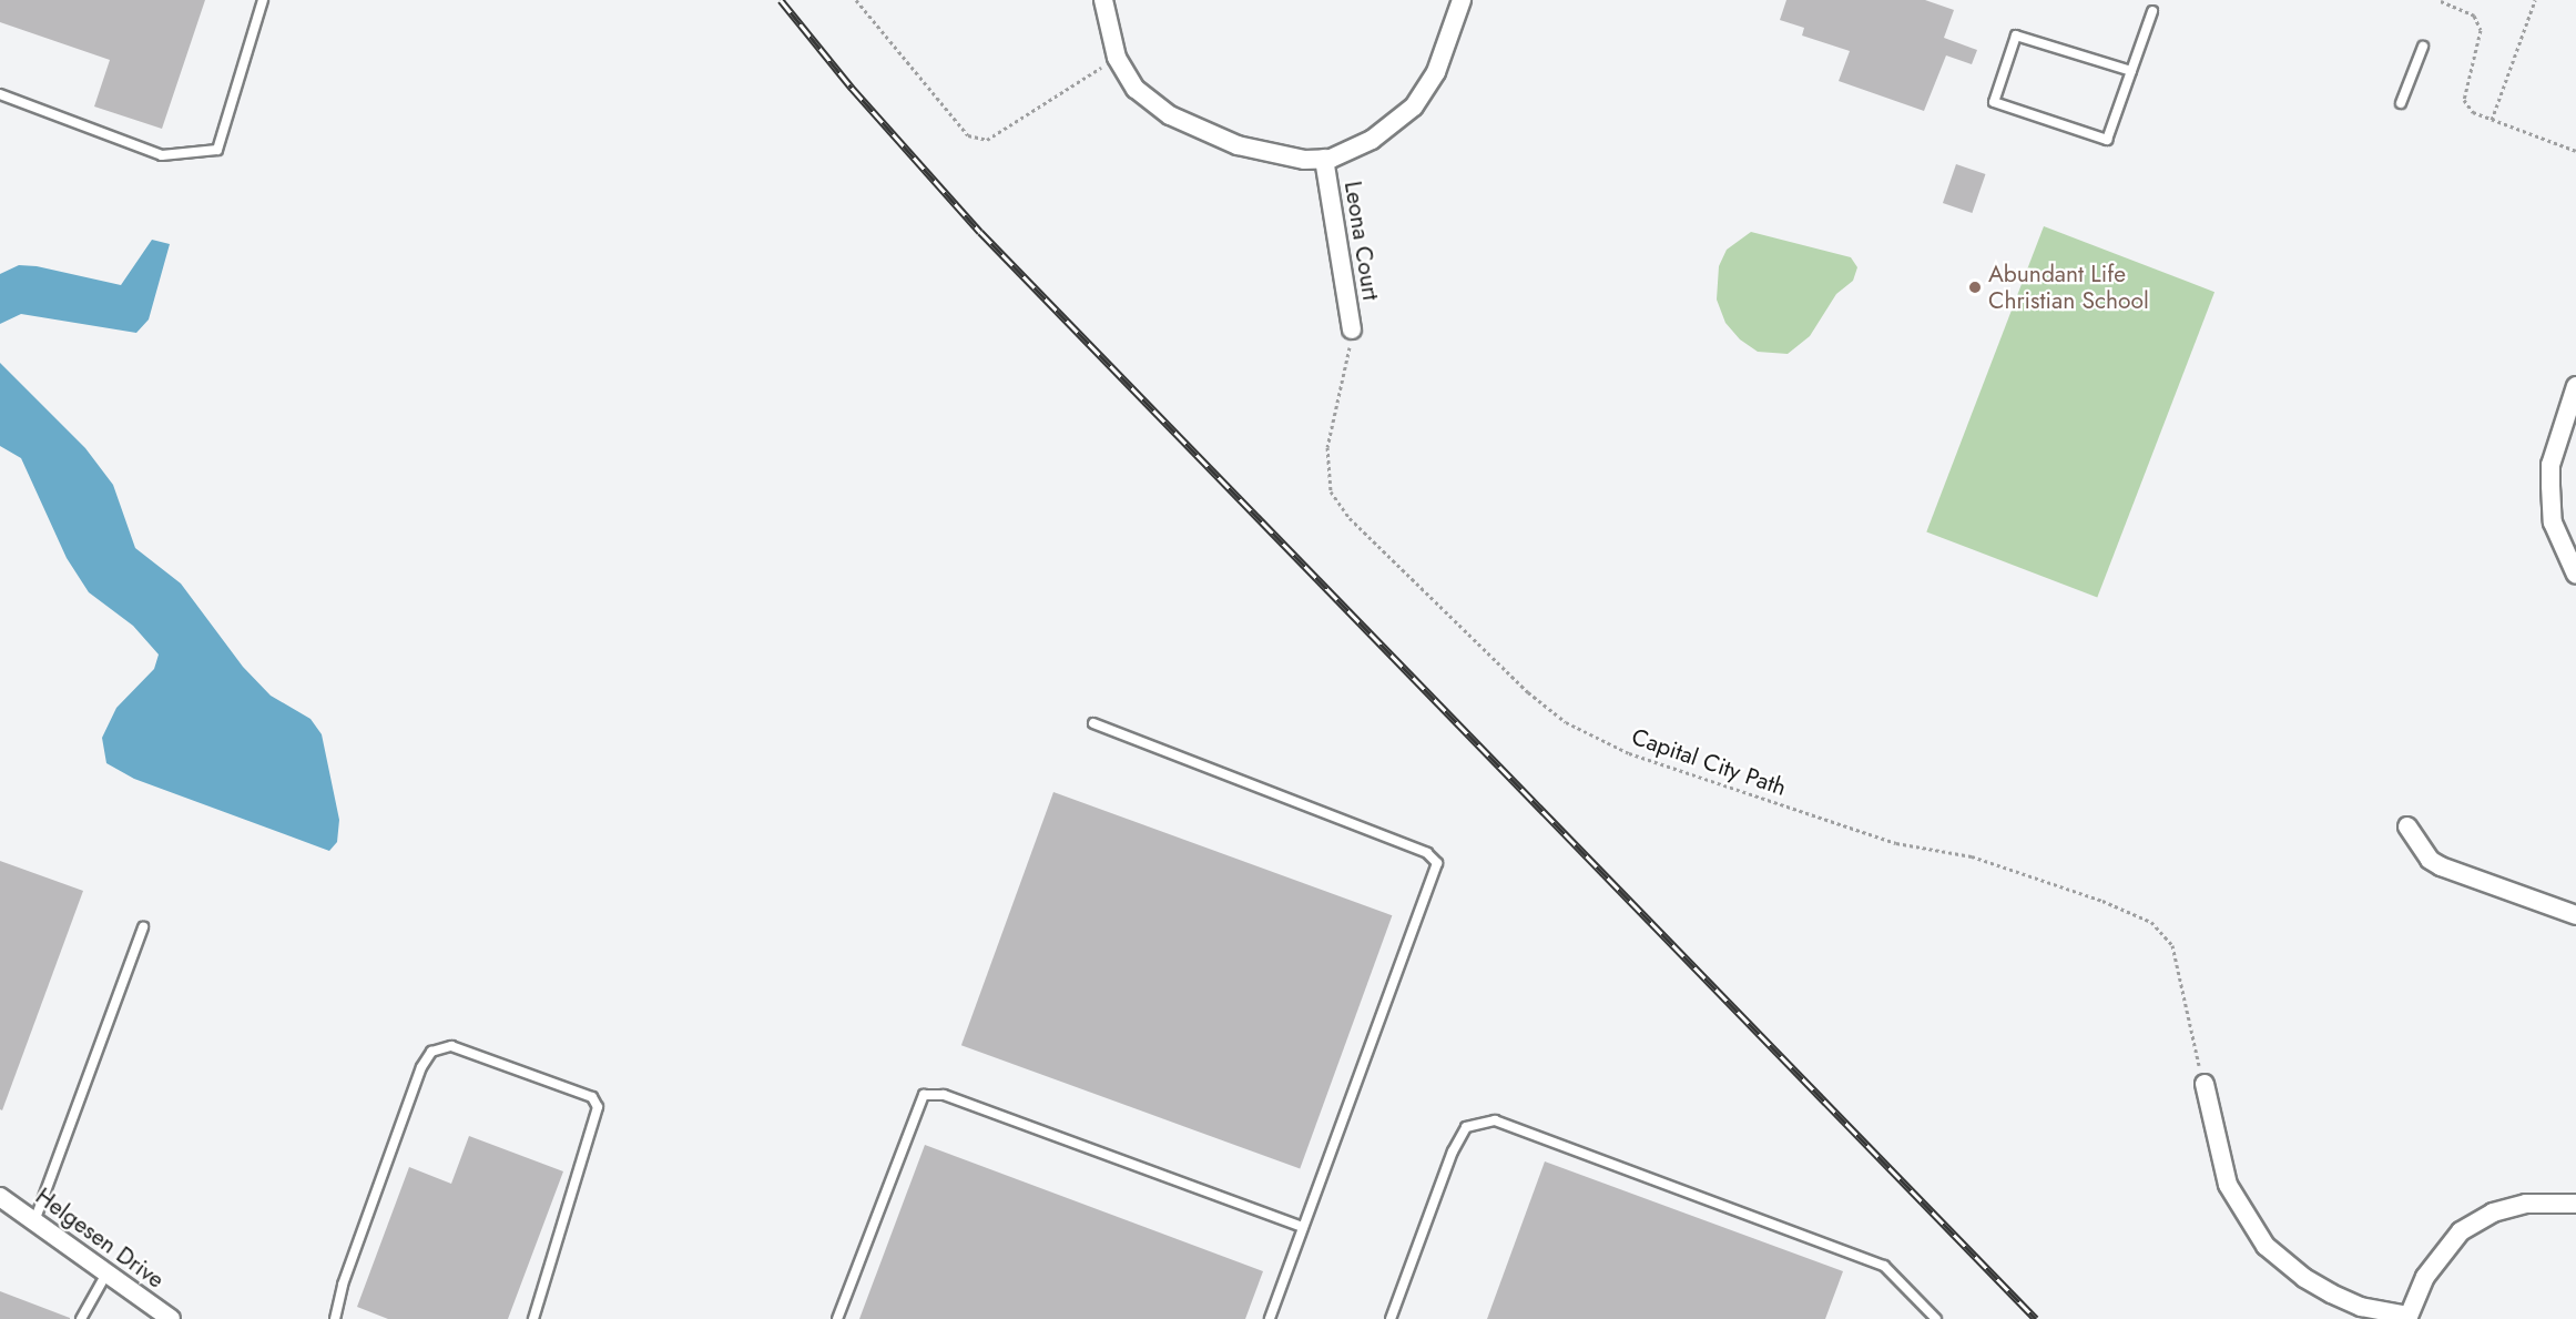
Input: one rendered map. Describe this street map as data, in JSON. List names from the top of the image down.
{
  "streets": {
    "street": ["Leona Court", "Helgesen Drive"],
    "path": ["Capital City Path"]
  },
  "crossings": [
    ["Leona Court", "Capital City Path"]
  ],
  "places": ["Abundant Life Christian School"]
}
